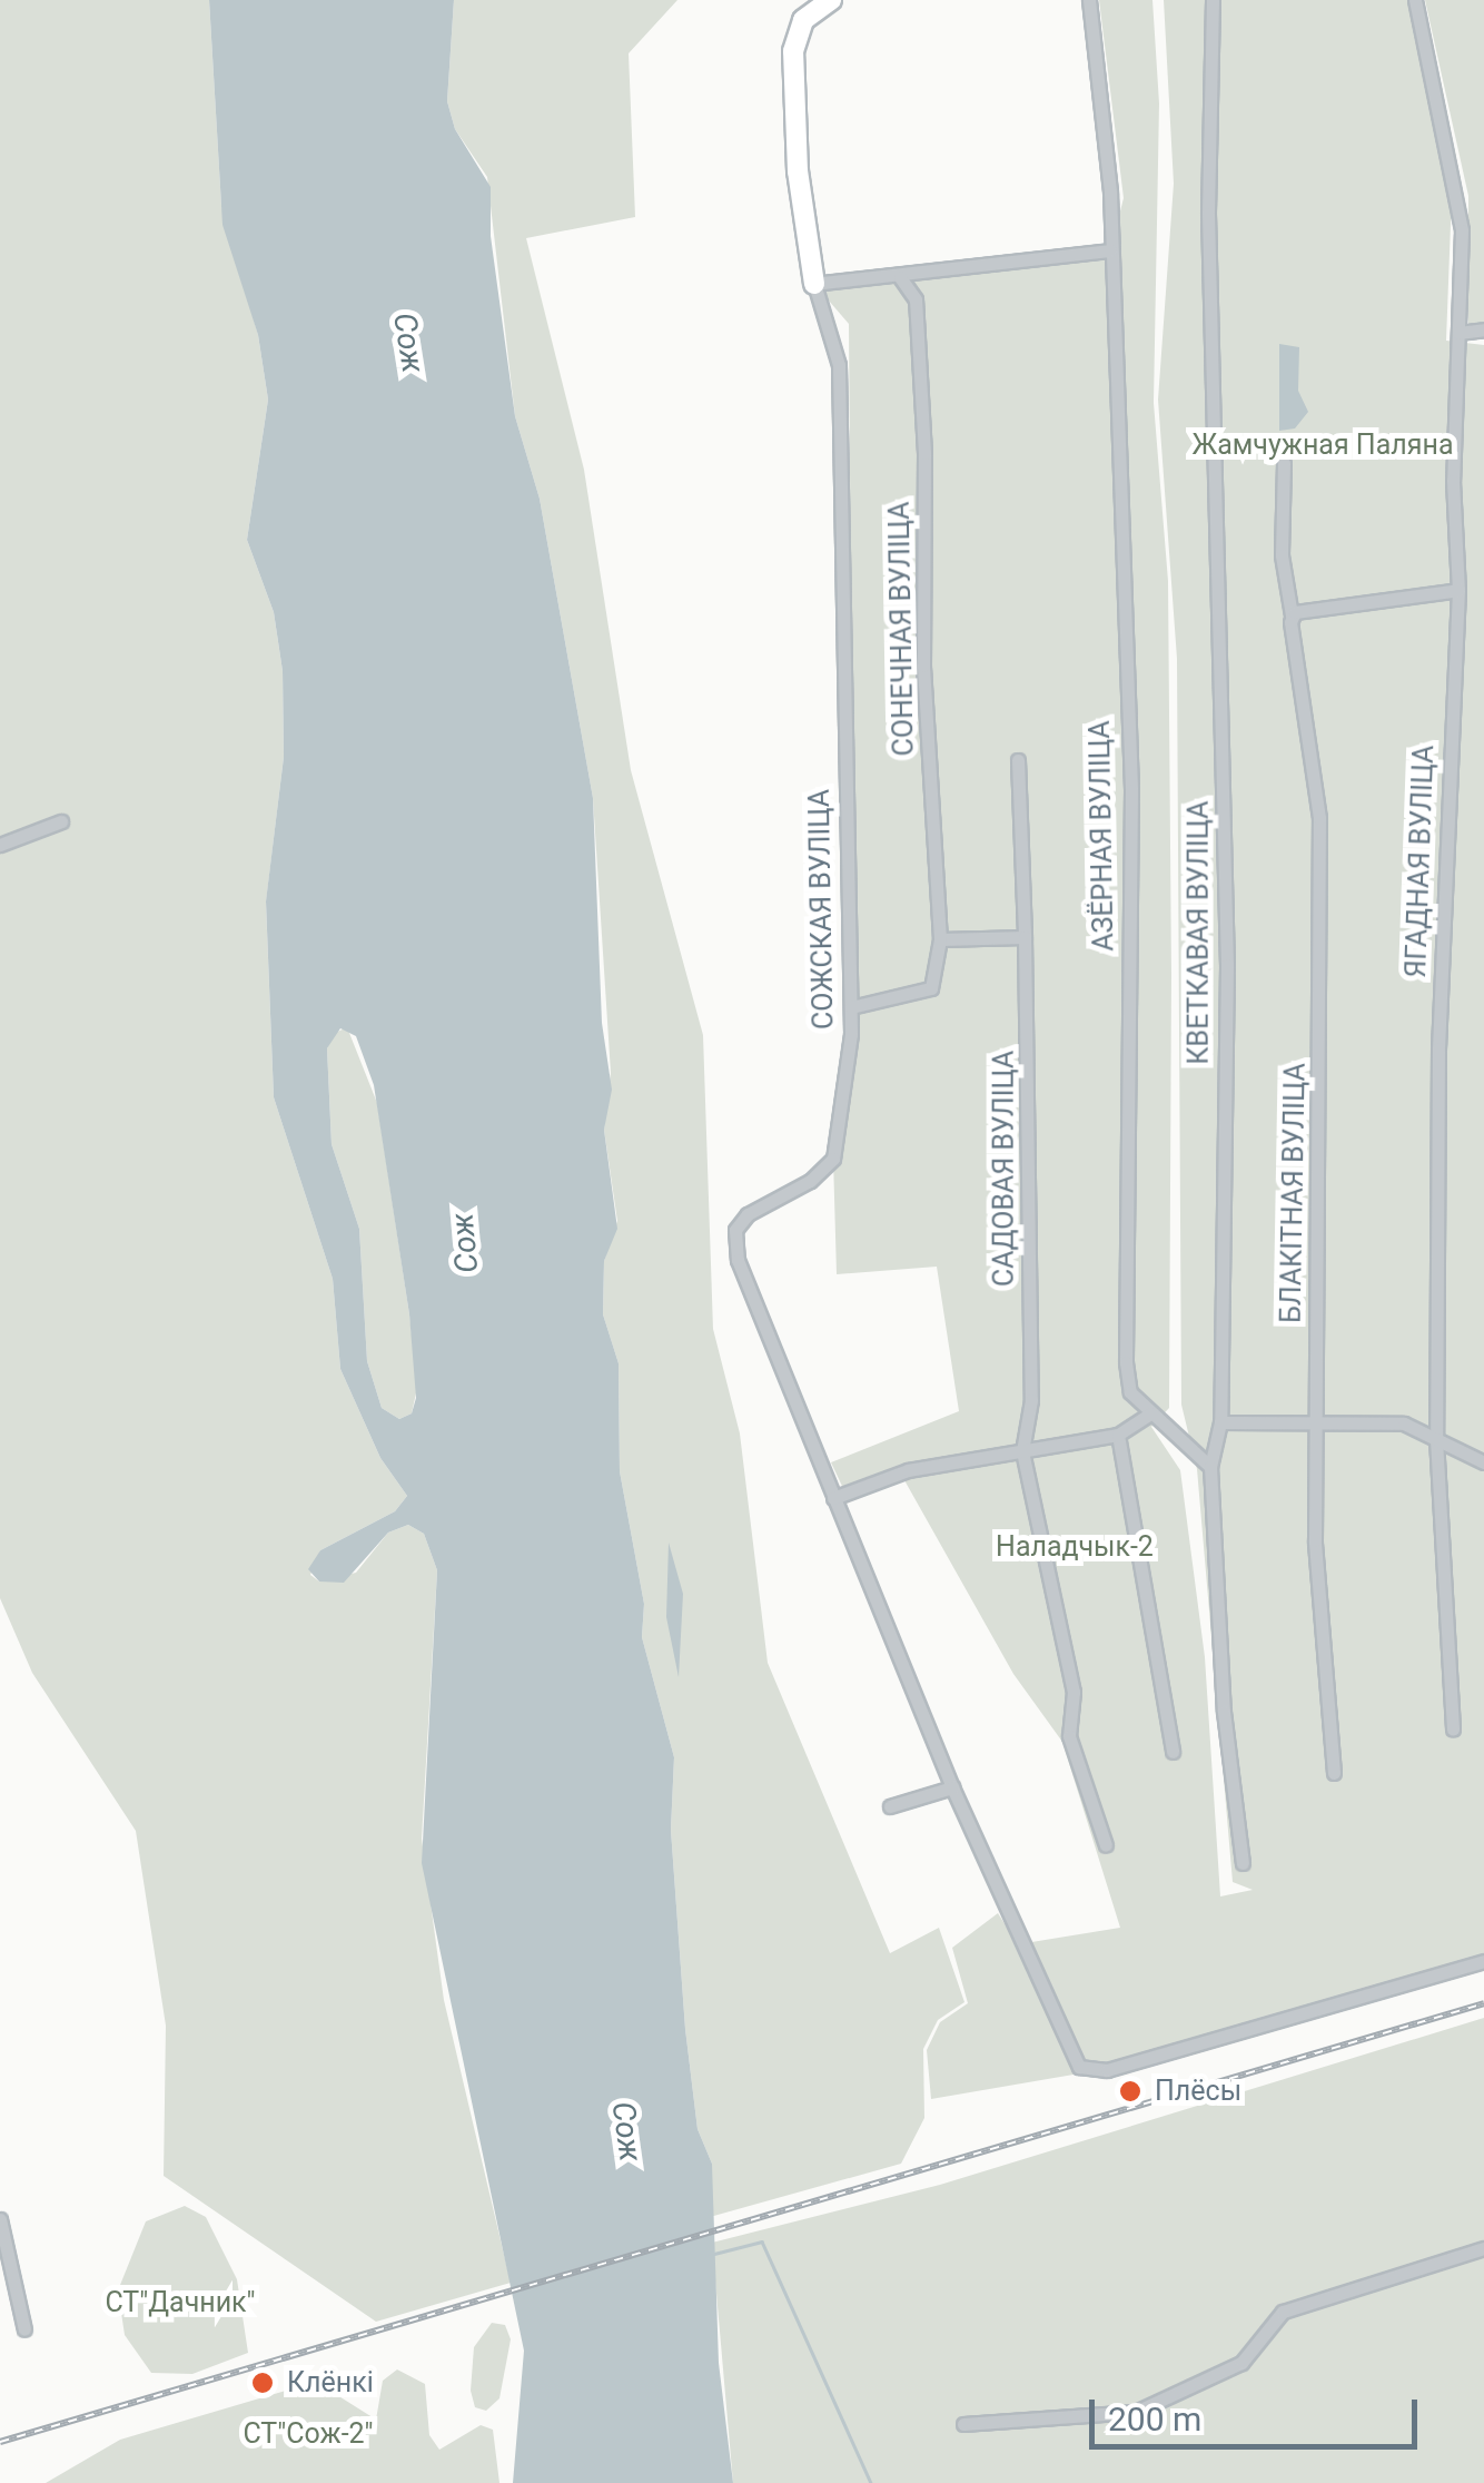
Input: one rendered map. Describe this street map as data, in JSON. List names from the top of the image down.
{
  "streets": {
    "street": [
      "СОНЕЧНАЯ ВУЛІЦА",
      "АЗЁРНАЯ ВУЛІЦА",
      "ЯГАДНАЯ ВУЛІЦА",
      "СОЖСКАЯ ВУЛІЦА",
      "КВЕТКАВАЯ ВУЛІЦА",
      "САДОВАЯ ВУЛІЦА",
      "БЛАКІТНАЯ ВУЛІЦА"
    ]
  },
  "crossings": [
    ["СОНЕЧНАЯ ВУЛІЦА", "СОЖСКАЯ ВУЛІЦА"]
  ],
  "water": ["Сож"],
  "parks": [
    "Жамчужная Паляна",
    "Наладчык-2",
    "СТ\"Дачник\"",
    "СТ\"Сож-2\""
  ],
  "places": ["Плёсы", "Клёнкі"],
  "scale_bar": "200 m"
}
